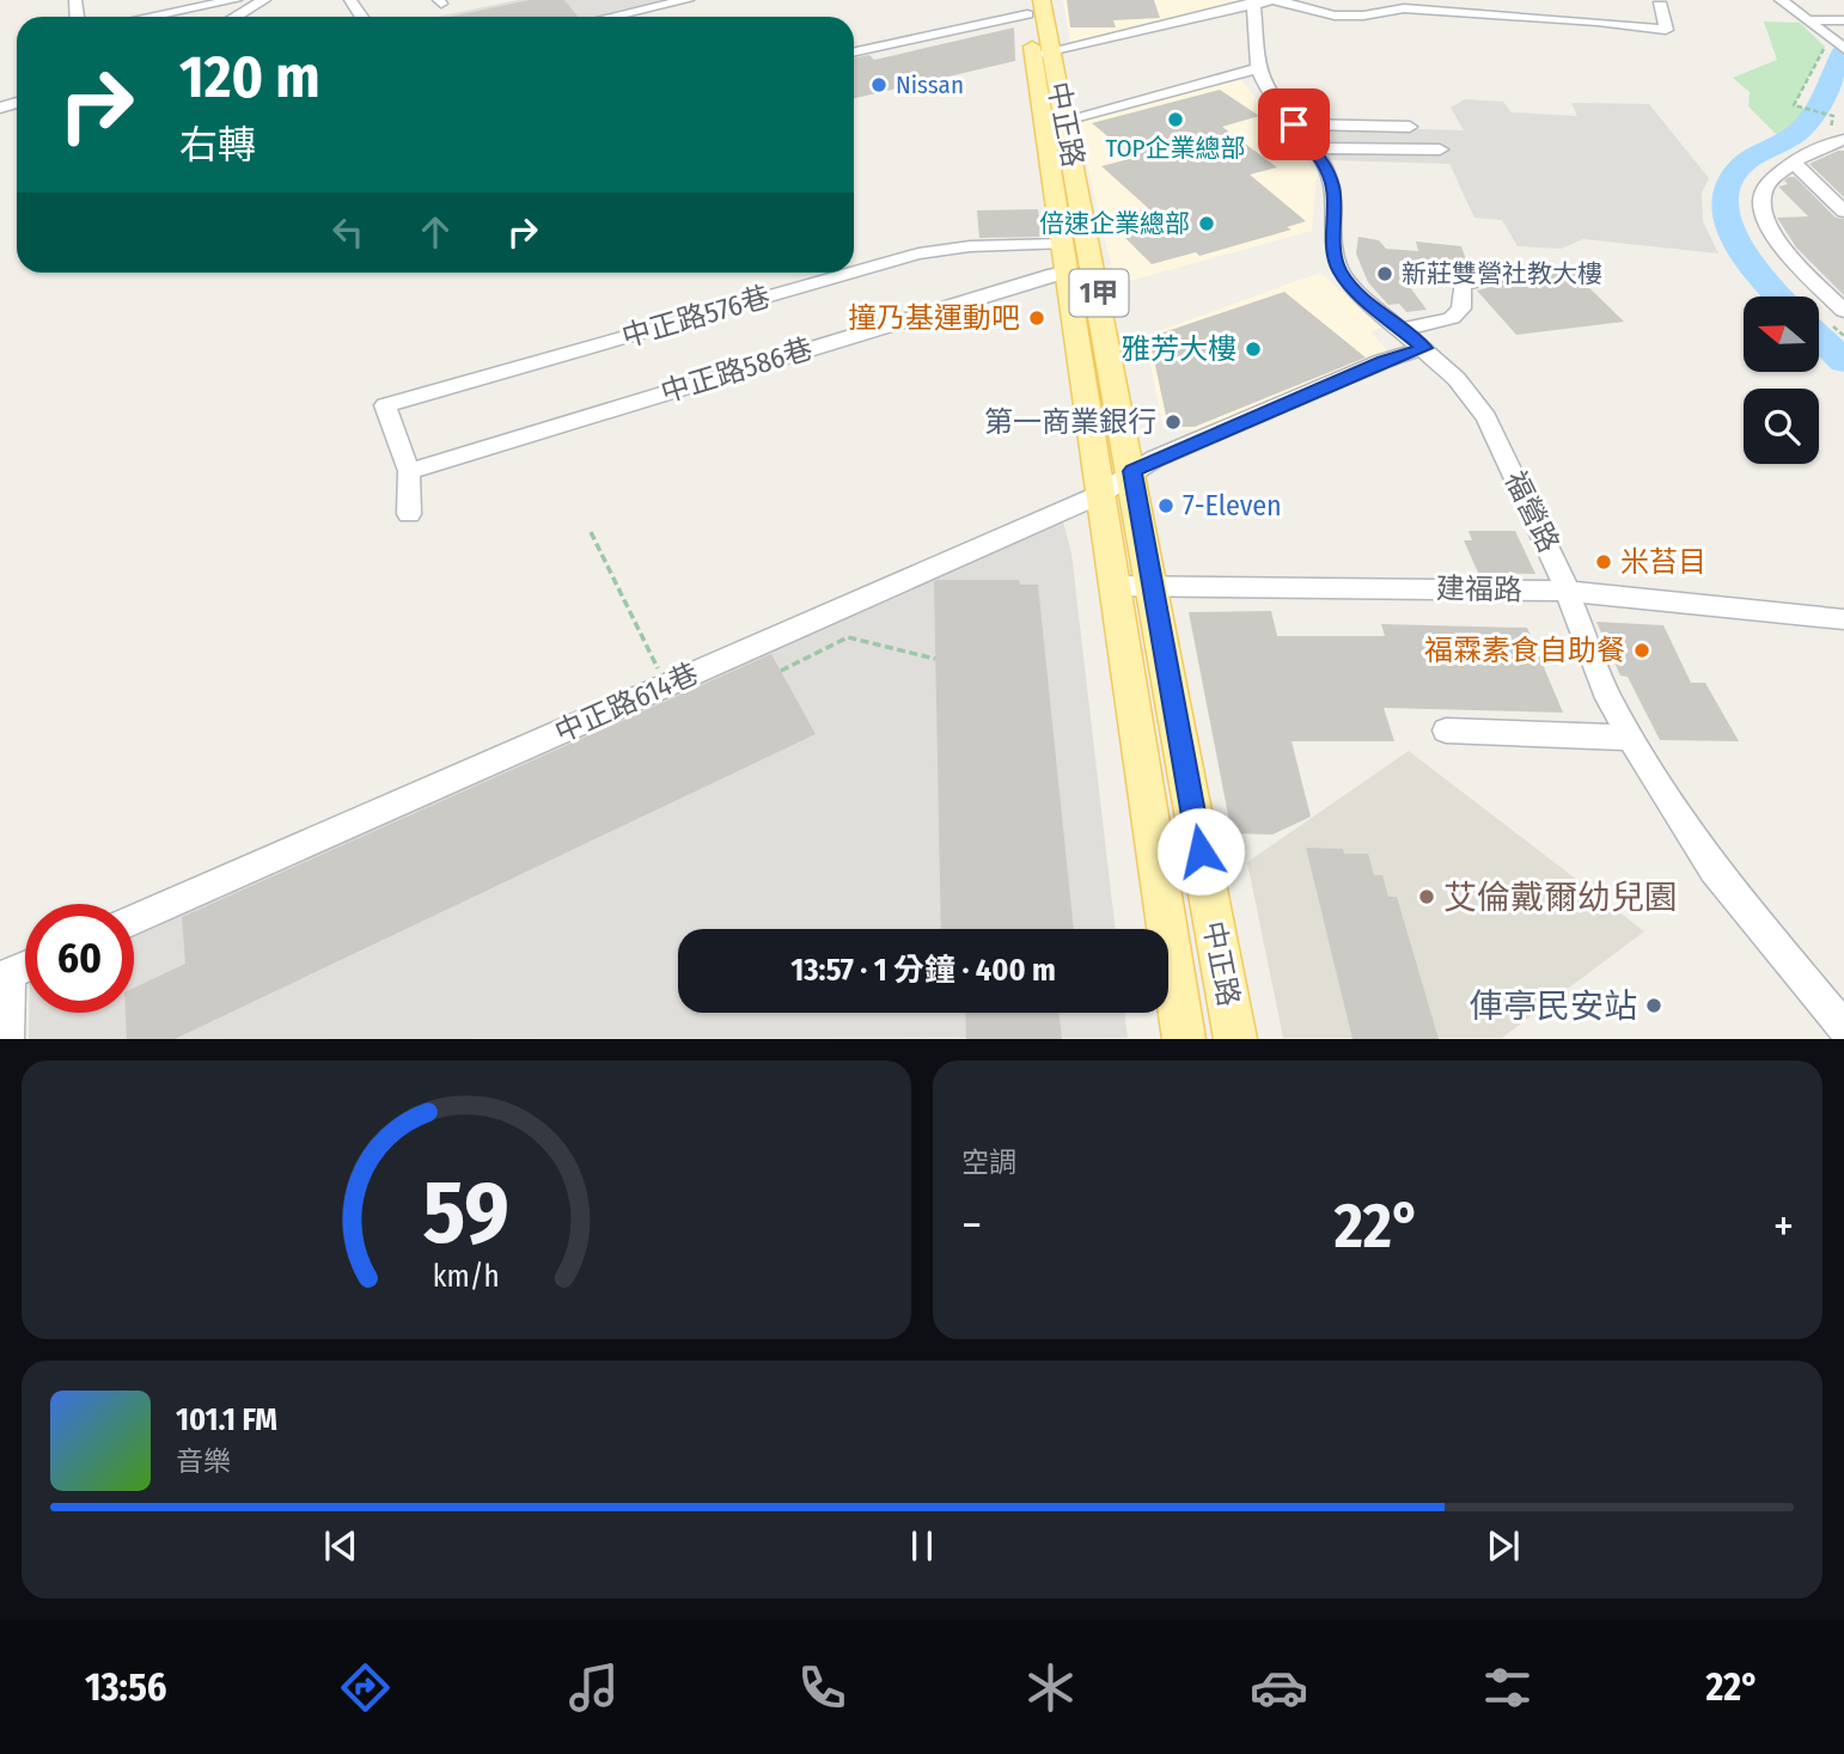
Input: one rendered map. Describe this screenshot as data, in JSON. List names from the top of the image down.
{
  "streets": {
    "main road": ["中正路", "1甲"],
    "street": [
      "中正路576巷",
      "中正路586巷",
      "福營路",
      "建福路",
      "中正路614巷"
    ]
  },
  "crossings": [
    ["中正路", "中正路576巷"],
    ["中正路", "中正路586巷"],
    ["中正路", "建福路"],
    ["中正路", "中正路614巷"],
    ["中正路576巷", "中正路586巷"],
    ["福營路", "建福路"],
    ["福營路", "中正路614巷"]
  ],
  "places": [
    "Nissan",
    "TOP企業總部",
    "倍速企業總部",
    "新莊雙營社教大樓",
    "撞乃基運動吧",
    "雅芳大樓",
    "第一商業銀行",
    "7-Eleven",
    "米苔目",
    "福霖素食自助餐",
    "艾倫戴爾幼兒園",
    "俥亭民安站"
  ],
  "north": "left",
  "page": {
    "turn": ["120 m", "右轉"],
    "limit": "60",
    "trip": "13:57 · 1 分鐘 · 400 m",
    "tile": "空調",
    "heat": ["−", "22°", "+"],
    "song": ["101.1 FM", "音樂"],
    "tabs": ["13:56", "22°"],
    "gauge": ["59", "km/h"]
  }
}
